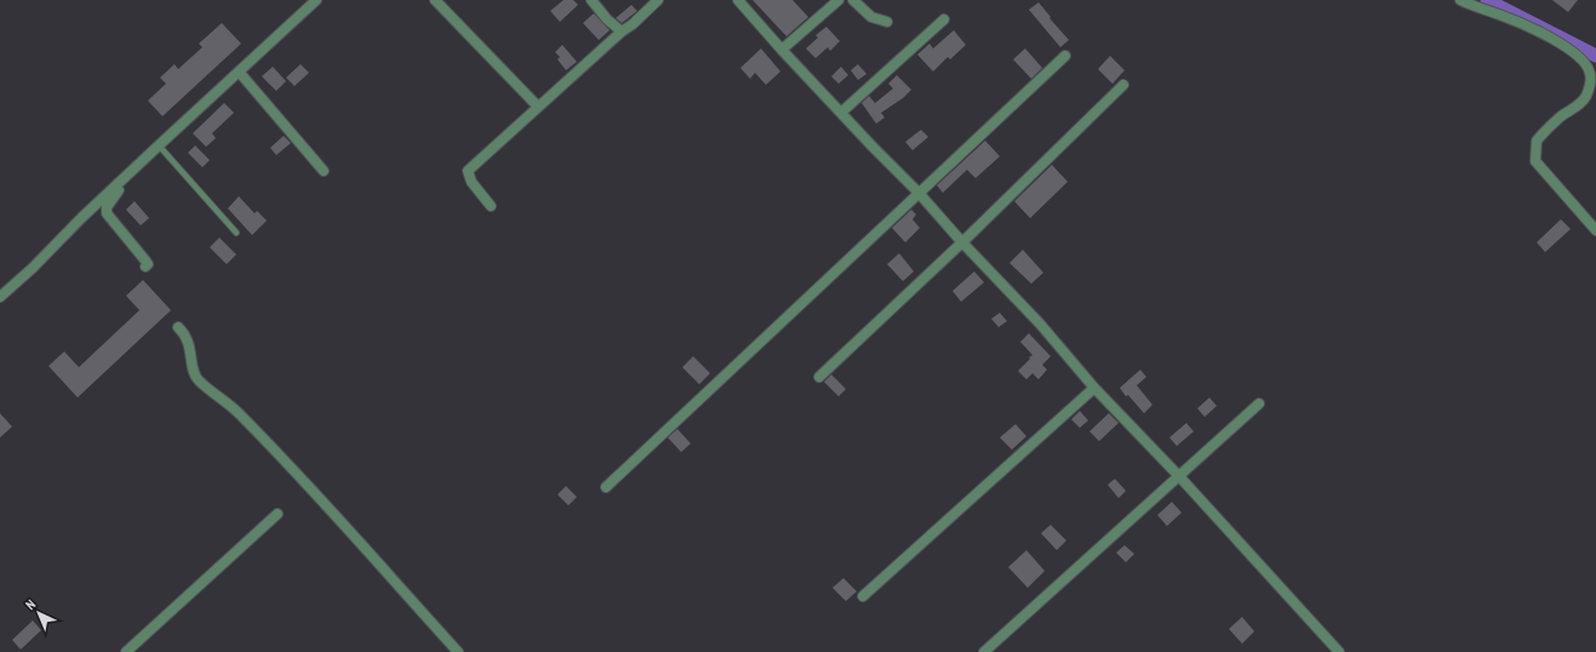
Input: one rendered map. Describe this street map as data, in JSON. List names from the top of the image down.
{
  "north": "top left"
}
